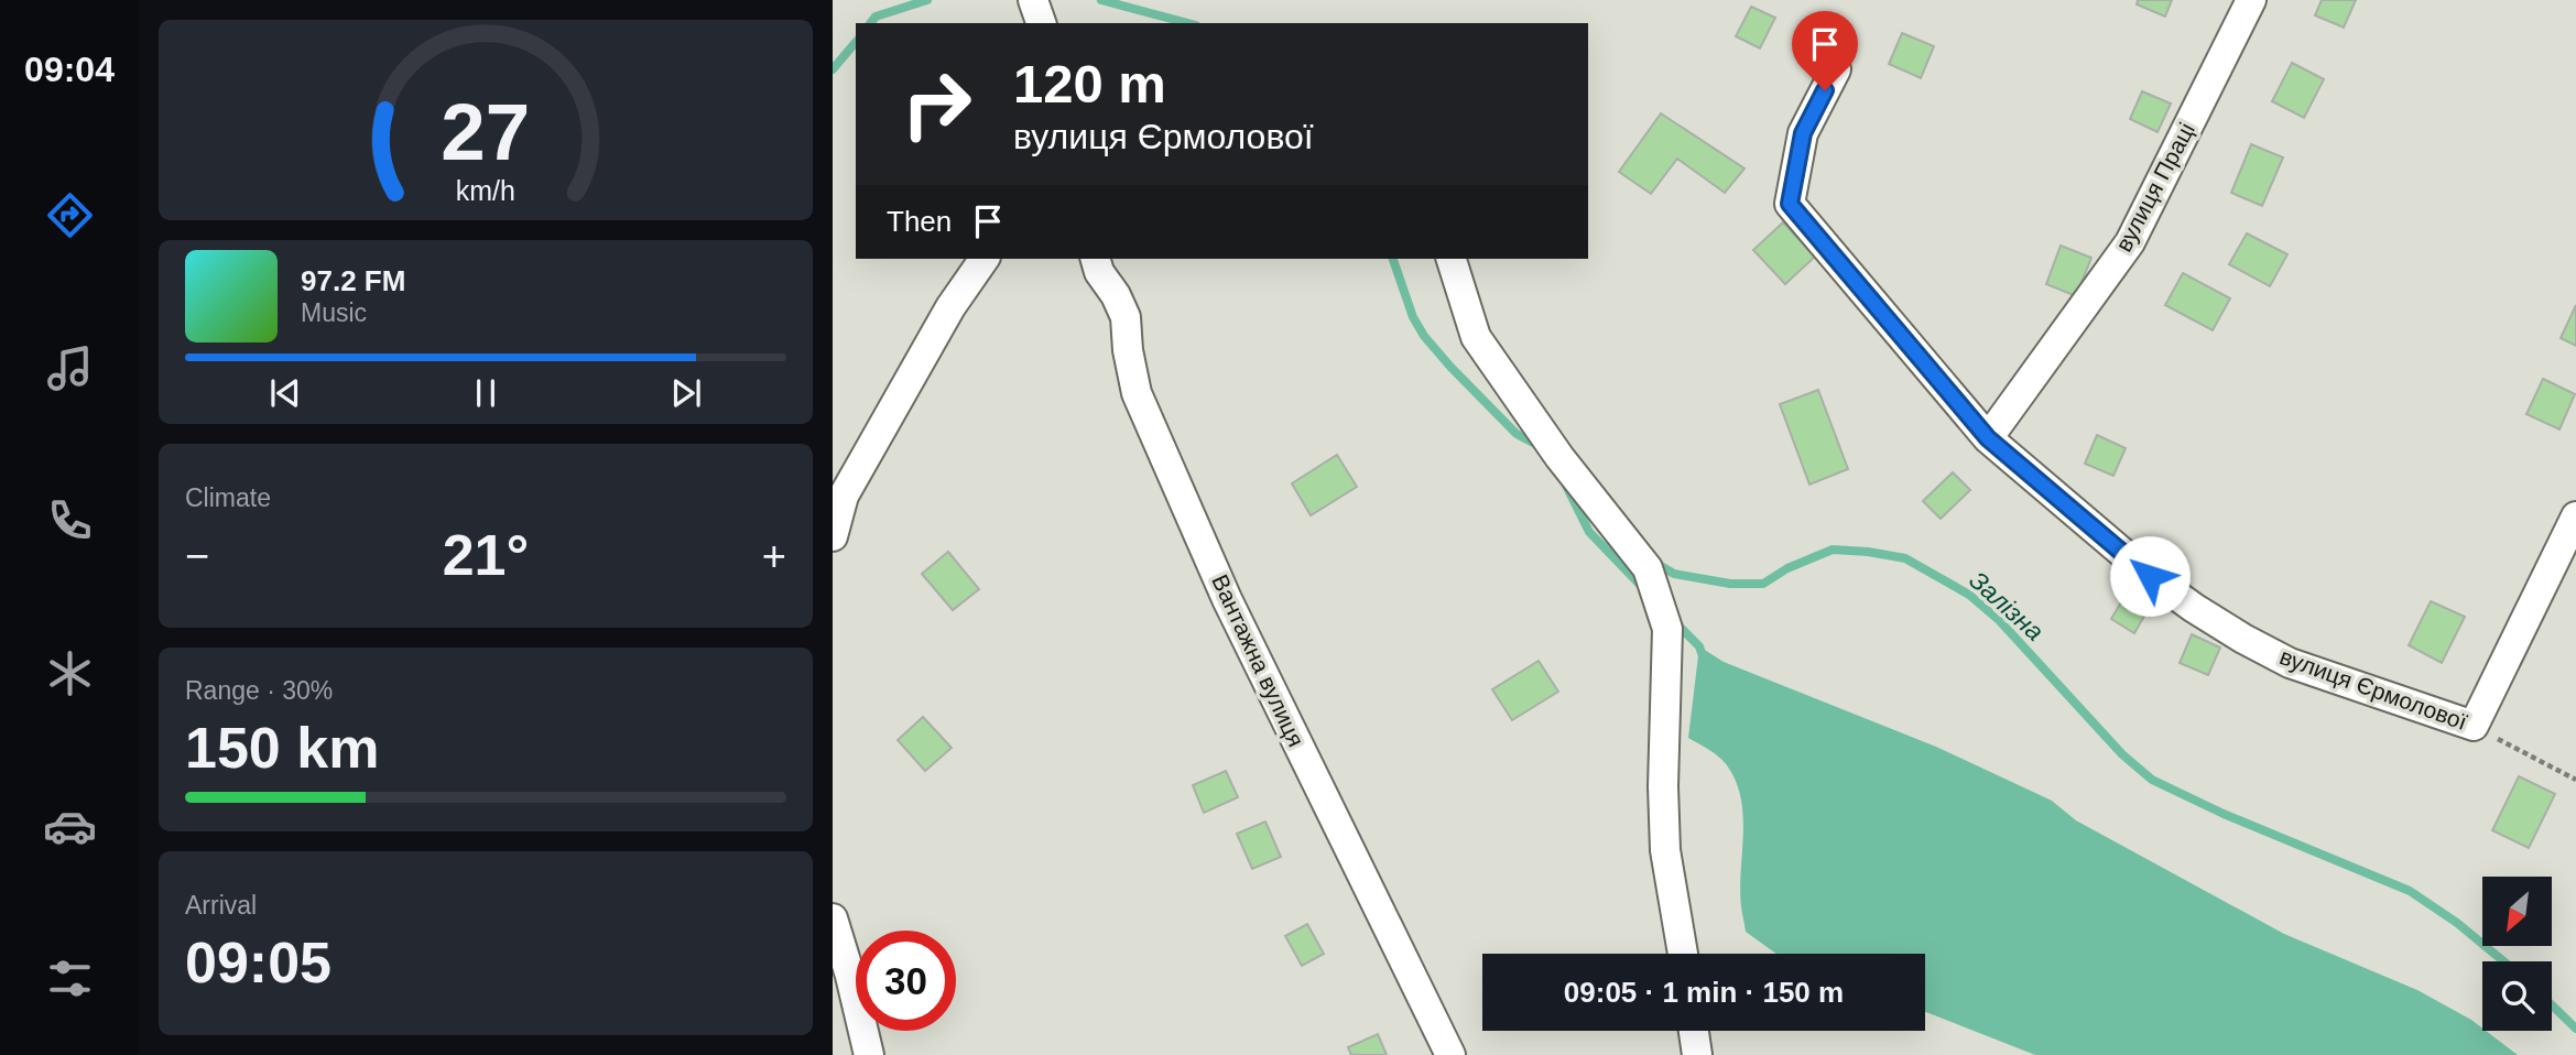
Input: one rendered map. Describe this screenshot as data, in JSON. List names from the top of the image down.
{
  "streets": {
    "street": ["вулиця Праці", "Вантажна вулиця", "вулиця Єрмолової"]
  },
  "crossings": [
    ["вулиця Праці", "вулиця Єрмолової"]
  ],
  "water": ["Залізна"],
  "north": "bottom left",
  "page": {
    "tabs": "09:04",
    "turn": ["120 m", "вулиця Єрмолової"],
    "then": "Then",
    "song": ["97.2 FM", "Music"],
    "tile": [
      "Climate",
      ["Range · 30%", "150 km"],
      ["Arrival", "09:05"]
    ],
    "heat": ["−", "21°", "+"],
    "limit": "30",
    "trip": "09:05 · 1 min · 150 m",
    "gauge": ["27", "km/h"]
  }
}
